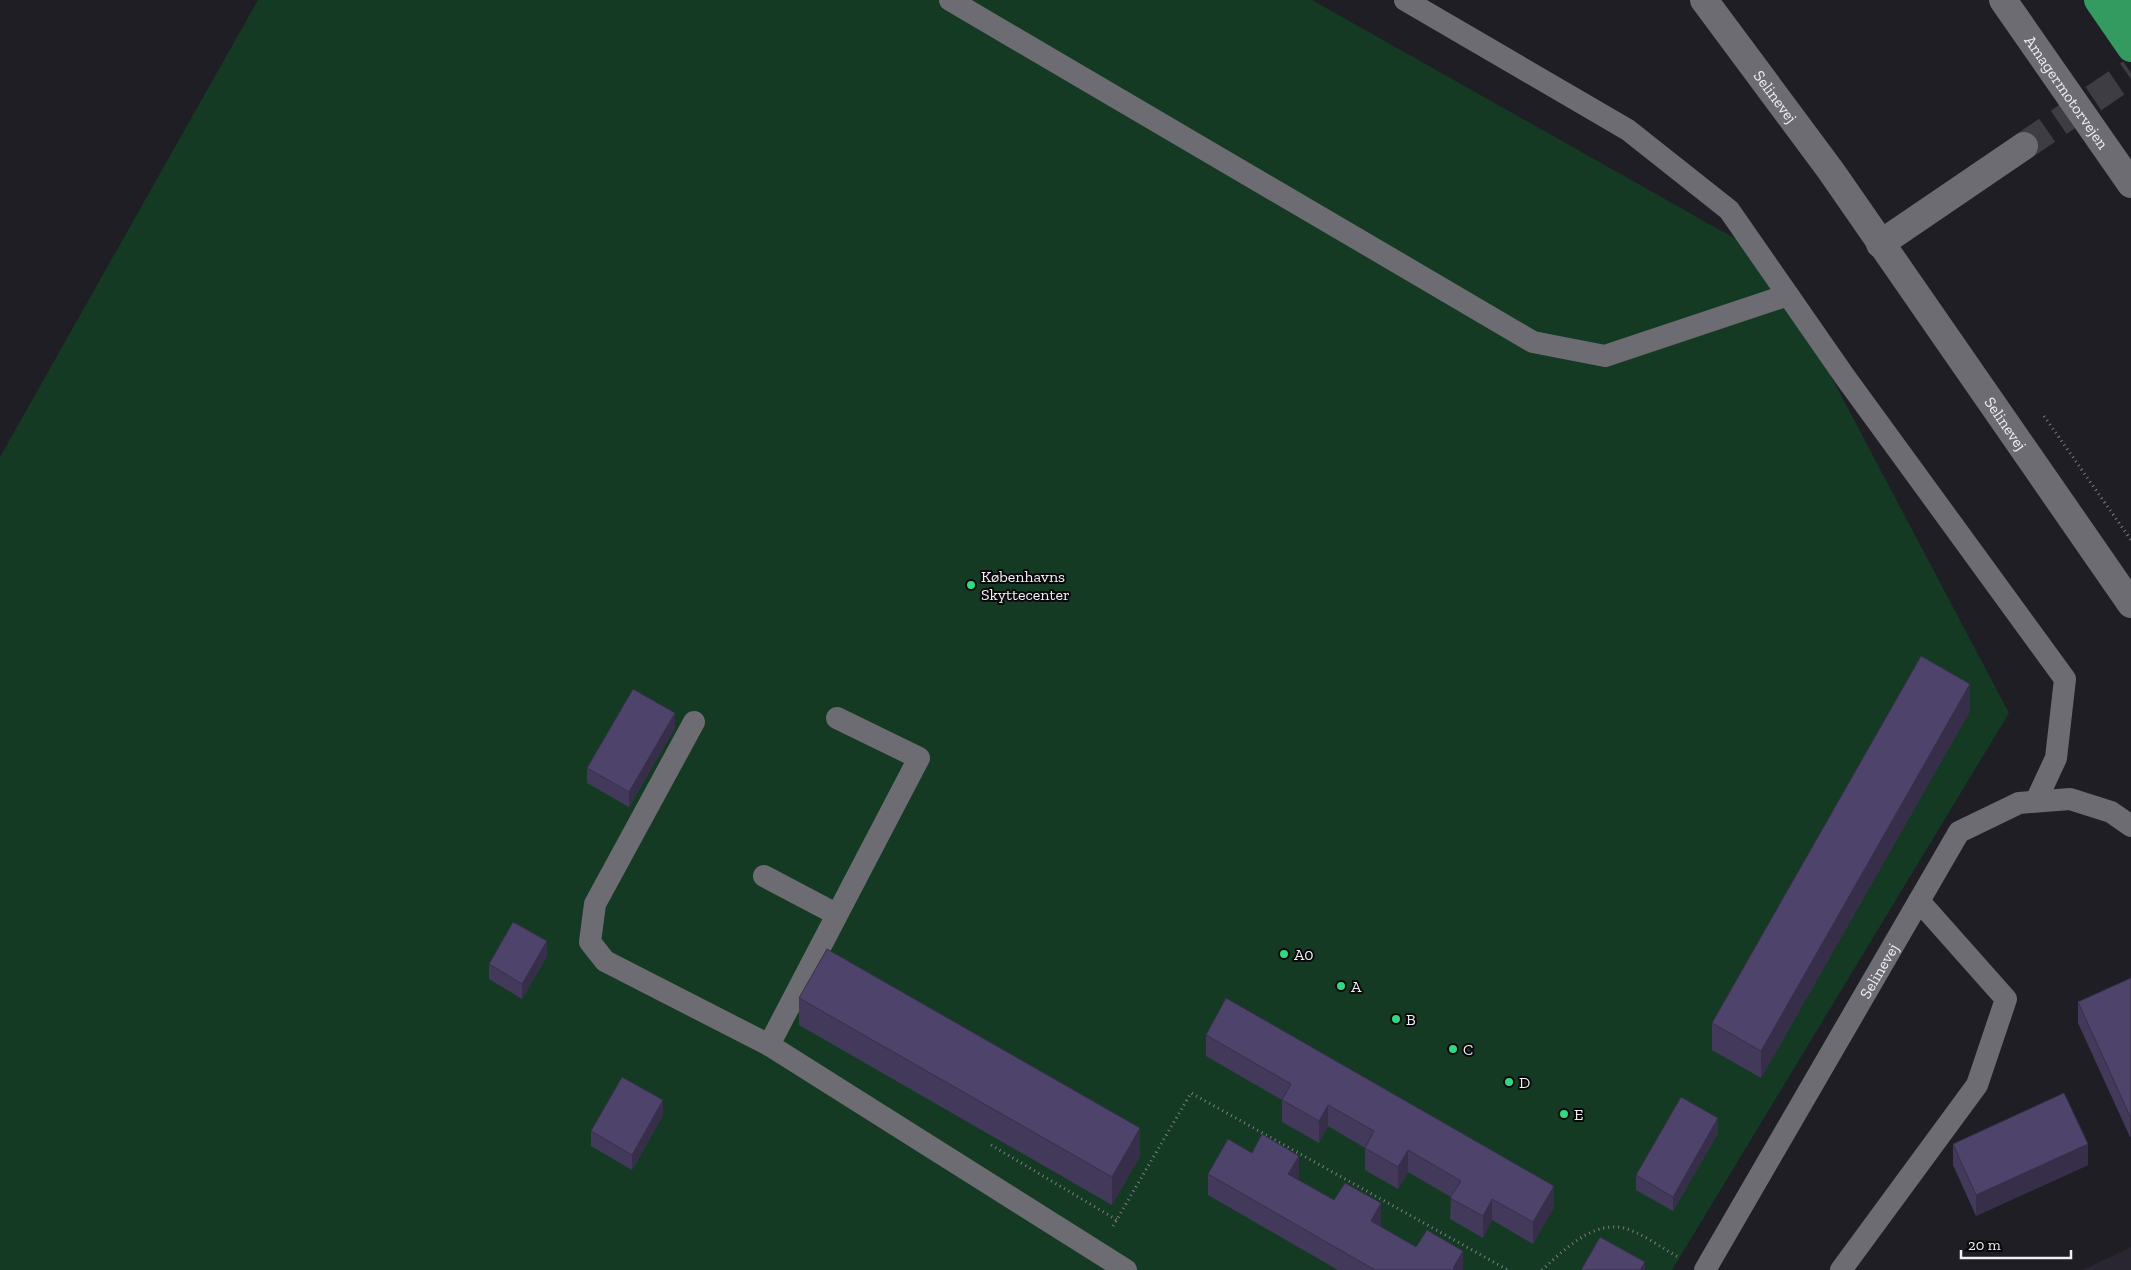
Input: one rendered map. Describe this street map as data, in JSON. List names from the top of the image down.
{
  "streets": {
    "street": ["Amagermotorvejen", "Selinevej"]
  },
  "places": [
    "Københavns Skyttecenter",
    "A0",
    "A",
    "B",
    "C",
    "D",
    "E"
  ],
  "scale_bar": "20 m"
}
